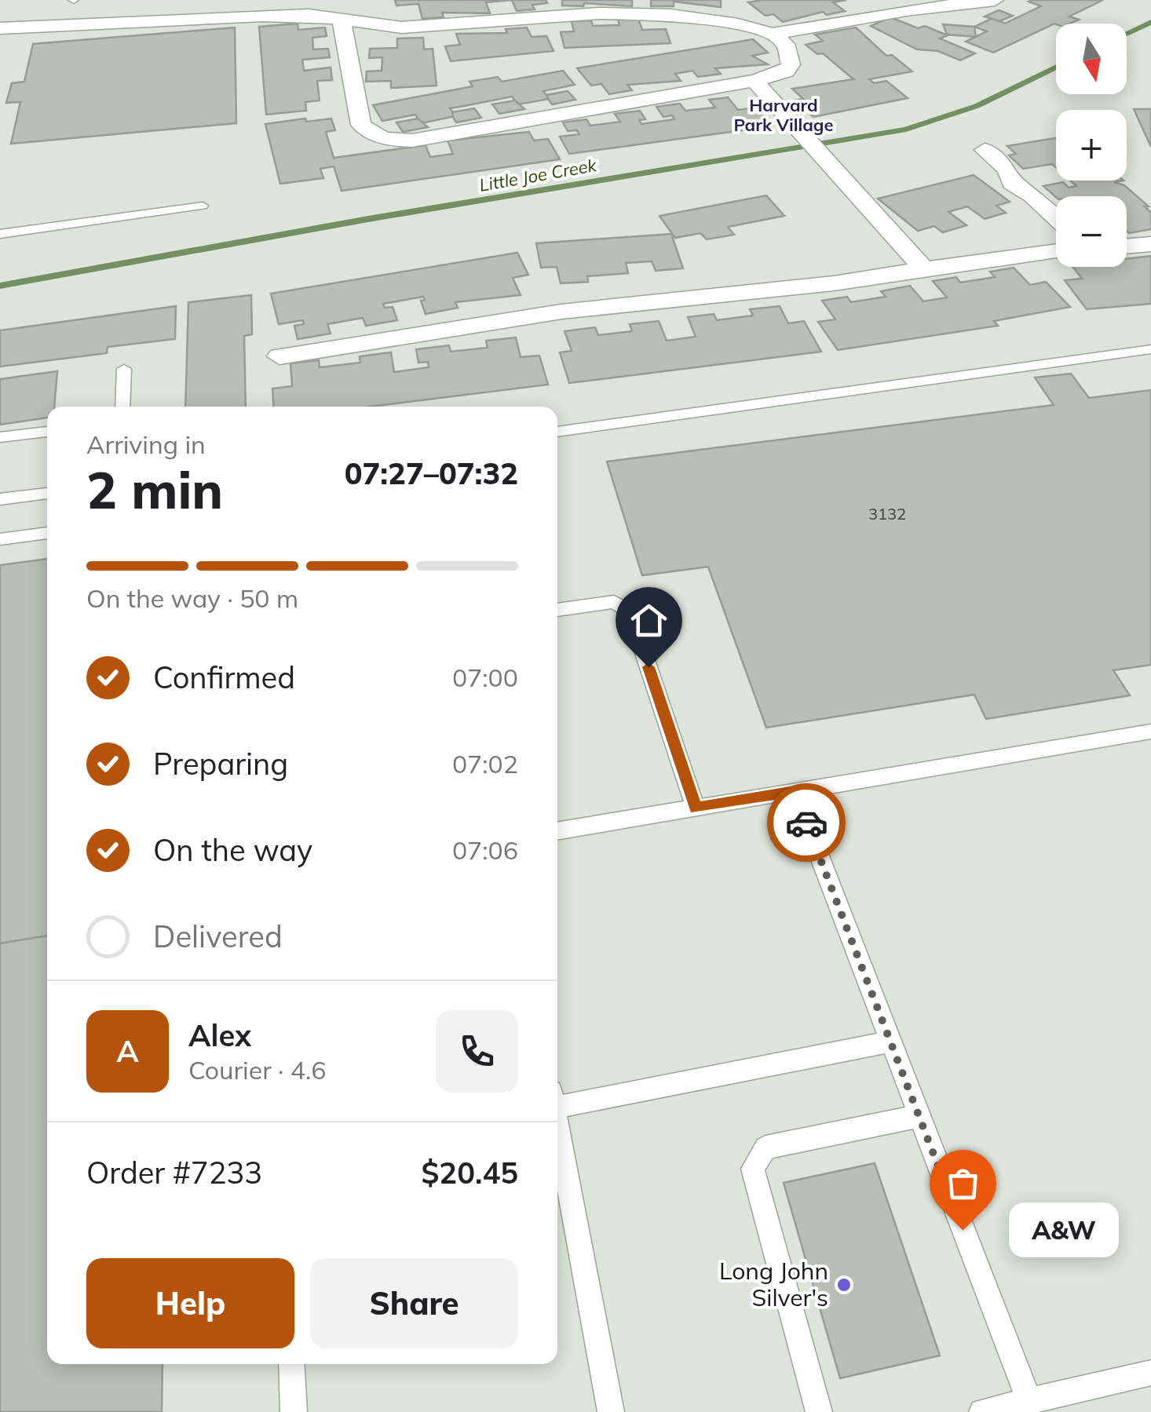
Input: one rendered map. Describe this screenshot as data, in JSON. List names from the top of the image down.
{
  "districts": ["Harvard Park Village"],
  "water": ["Little Joe Creek"],
  "places": ["A&W", "Long John Silver's"],
  "house_numbers": ["3132"],
  "north": "bottom",
  "page": {
    "map_buttons": ["+", "−"],
    "heading": ["2 min", "Arriving in", "07:27–07:32"],
    "panel": [
      "Alex",
      "Courier · 4.6",
      "Order #7233",
      "$20.45"
    ],
    "bar": "On the way · 50 m",
    "list": [
      ["Confirmed", "07:00"],
      ["Preparing", "07:02"],
      ["On the way", "07:06"],
      "Delivered"
    ],
    "round": "A",
    "bubble": "A&W",
    "buttons": ["Help", "Share"]
  }
}
